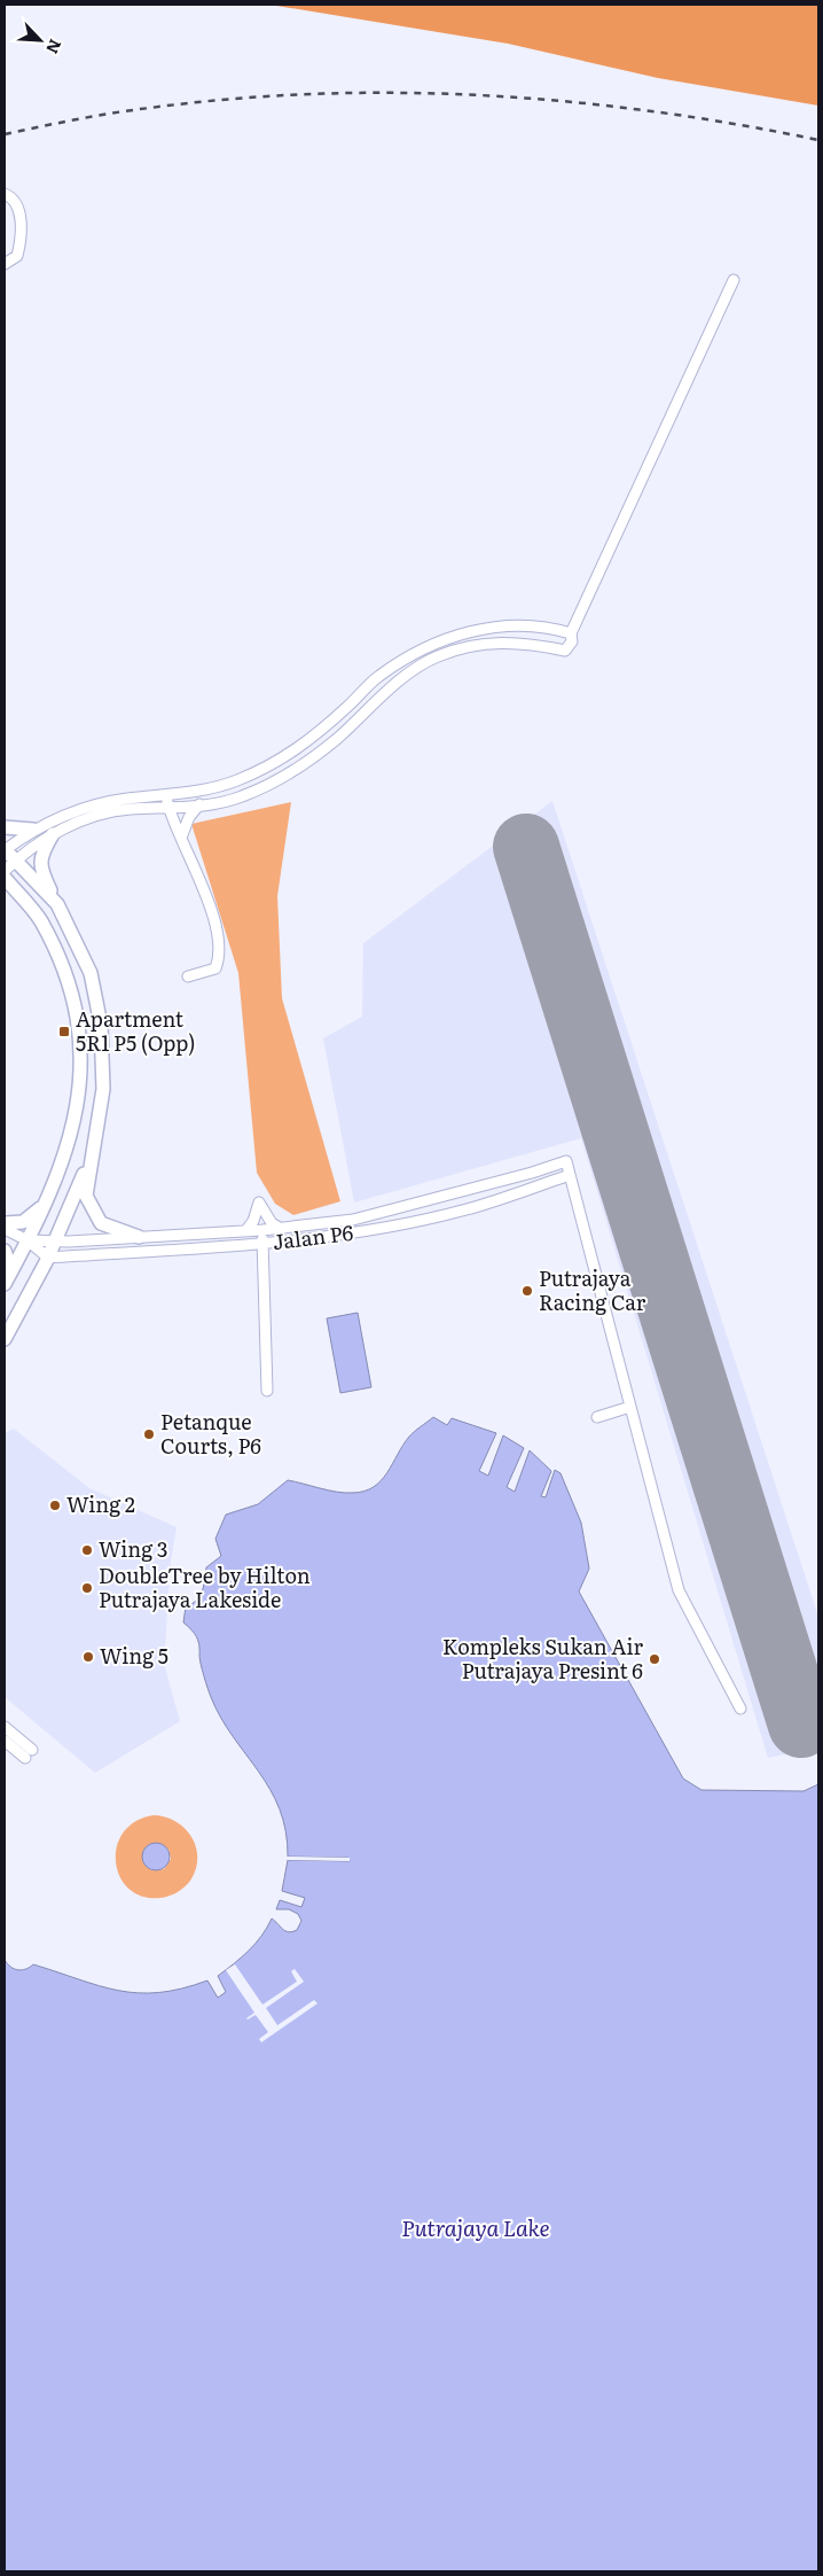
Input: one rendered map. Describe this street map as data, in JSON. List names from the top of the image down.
{
  "streets": {
    "street": ["Jalan P6"]
  },
  "water": ["Putrajaya Lake"],
  "places": {
    "transit": ["Apartment 5R1 P5 (Opp)"],
    "other": [
      "Putrajaya Racing Car",
      "Petanque Courts, P6",
      "Wing 2",
      "Wing 3",
      "DoubleTree by Hilton Putrajaya Lakeside",
      "Wing 5",
      "Kompleks Sukan Air Putrajaya Presint 6"
    ]
  },
  "north": "bottom right"
}
